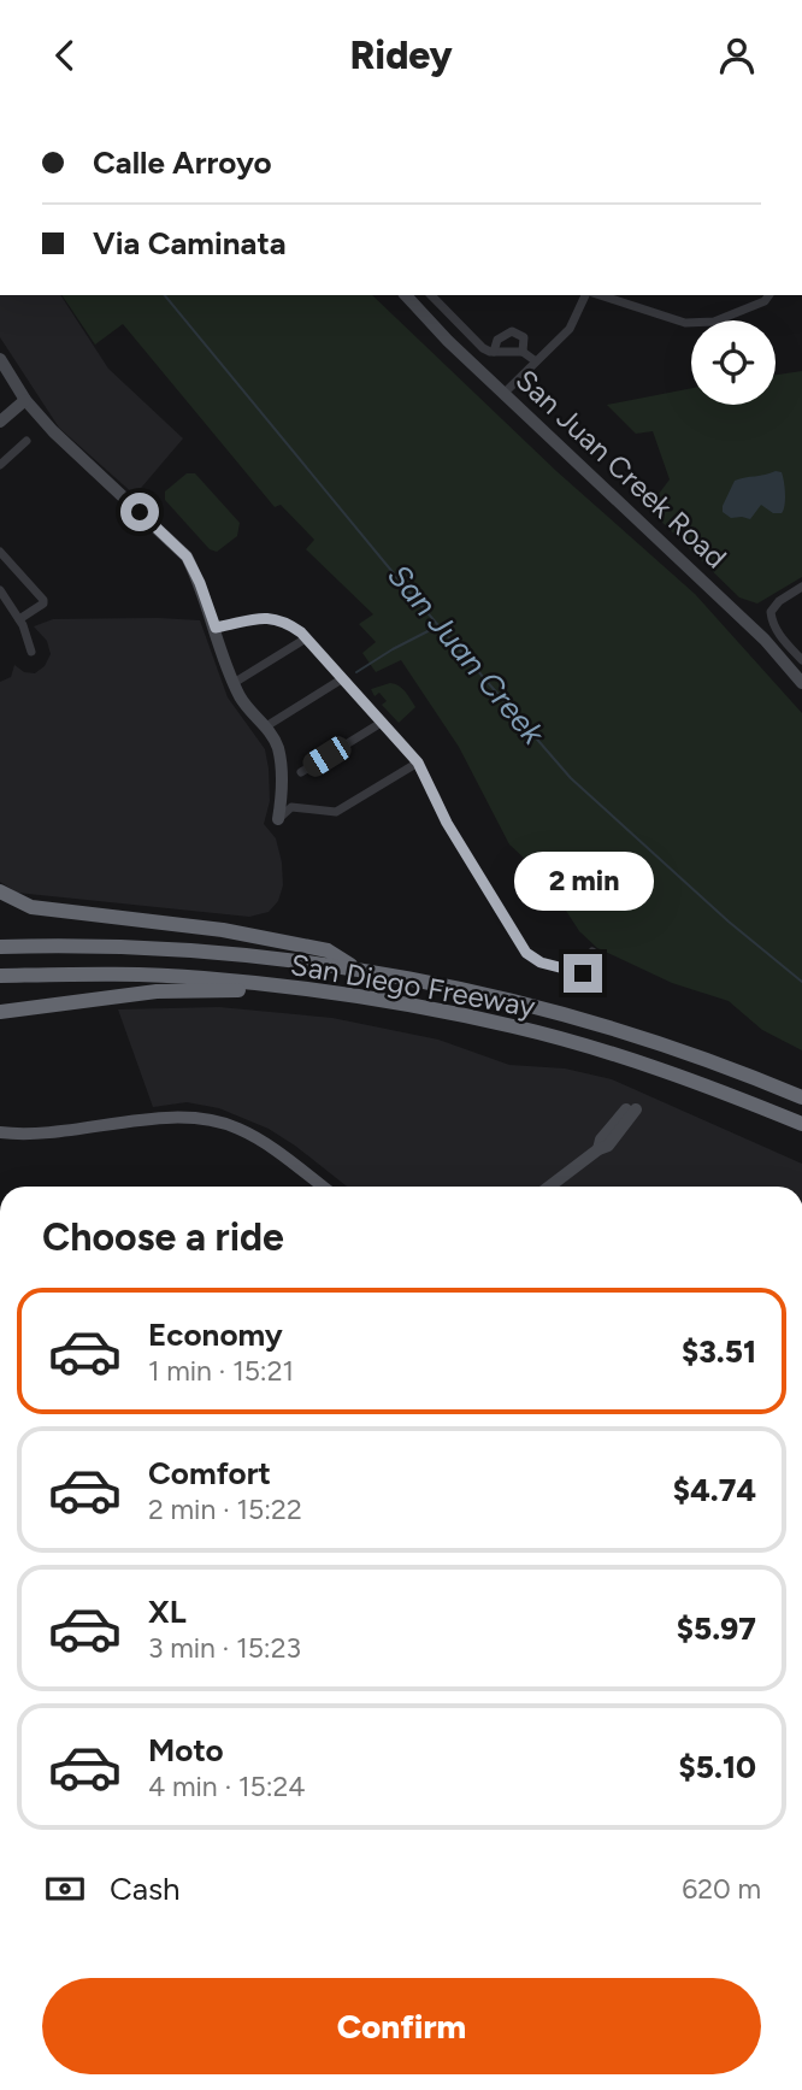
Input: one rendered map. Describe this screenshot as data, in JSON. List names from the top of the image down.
{
  "streets": {
    "highway": ["San Diego Freeway"],
    "street": ["San Juan Creek Road"]
  },
  "water": ["San Juan Creek"],
  "page": {
    "header": "Ridey",
    "banner": ["Calle Arroyo", "Via Caminata"],
    "bubble": "2 min",
    "heading": "Choose a ride",
    "list": [
      {
        "name": "Economy",
        "note": "1 min · 15:21",
        "value": "$3.51"
      },
      {
        "name": "Comfort",
        "note": "2 min · 15:22",
        "value": "$4.74"
      },
      {
        "name": "XL",
        "note": "3 min · 15:23",
        "value": "$5.97"
      },
      {
        "name": "Moto",
        "note": "4 min · 15:24",
        "value": "$5.10"
      }
    ],
    "pay": ["Cash", "620 m"],
    "buttons": "Confirm"
  }
}
